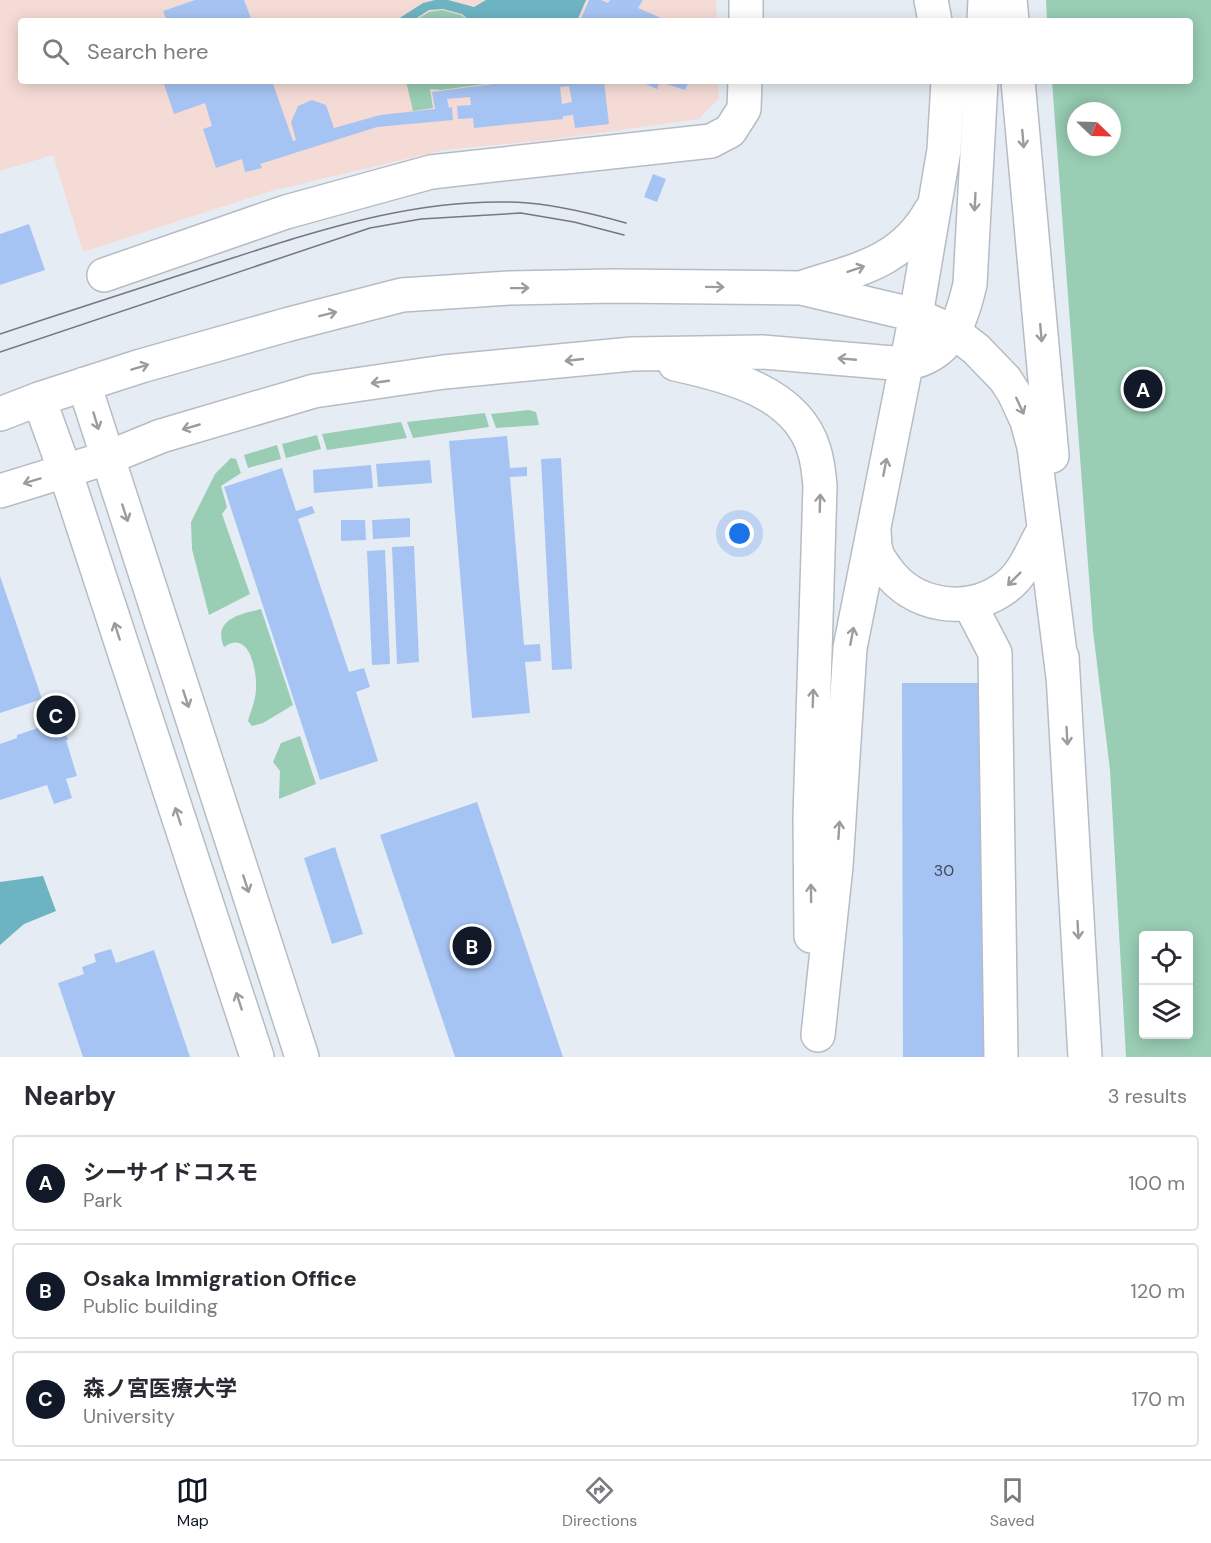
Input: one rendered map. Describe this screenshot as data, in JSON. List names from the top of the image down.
{
  "house_numbers": ["30"],
  "north": "bottom right",
  "page": {
    "search": "Search here",
    "pins": ["A", "C", "B"],
    "heading": ["Nearby", "3 results"],
    "list": [
      {
        "mark": "A",
        "name": "シーサイドコスモ",
        "note": "Park",
        "value": "100 m"
      },
      {
        "mark": "B",
        "name": "Osaka Immigration Office",
        "note": "Public building",
        "value": "120 m"
      },
      {
        "mark": "C",
        "name": "森ノ宮医療大学",
        "note": "University",
        "value": "170 m"
      }
    ],
    "nav": ["Map", "Directions", "Saved"]
  }
}
